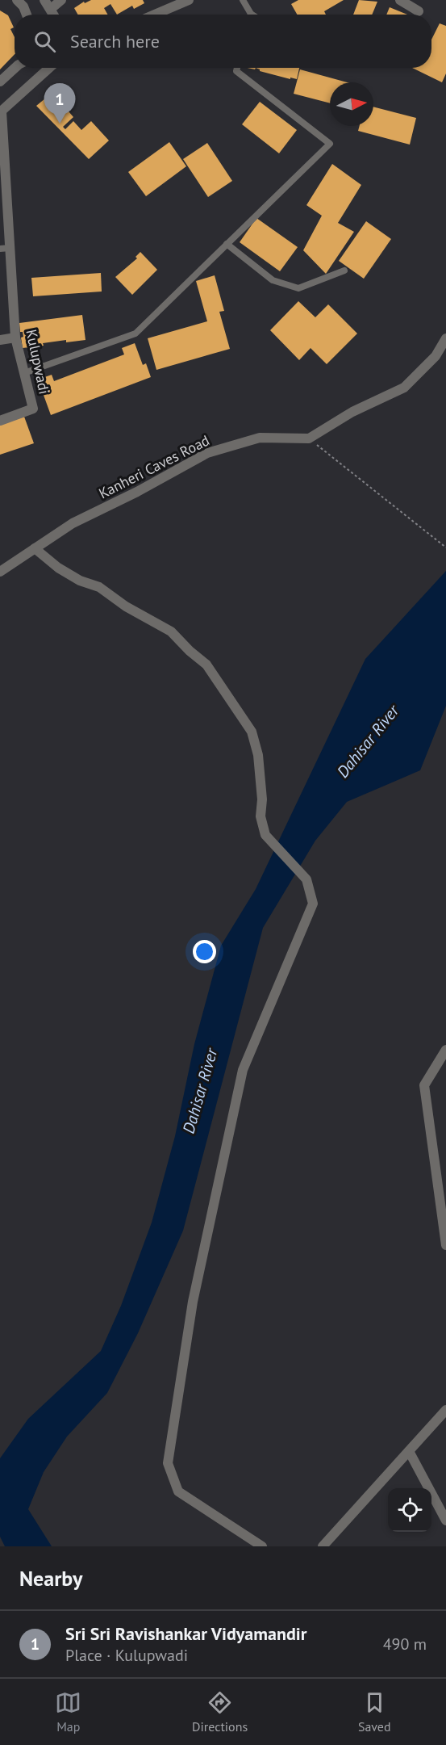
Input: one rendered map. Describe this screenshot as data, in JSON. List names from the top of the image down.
{
  "streets": {
    "street": ["Kulupwadi", "Kanheri Caves Road"]
  },
  "water": ["Dahisar River"],
  "north": "right",
  "page": {
    "search": "Search here",
    "pins": "1",
    "heading": "Nearby",
    "list": [
      {
        "mark": "1",
        "name": "Sri Sri Ravishankar Vidyamandir",
        "note": "Place · Kulupwadi",
        "value": "490 m"
      }
    ],
    "nav": ["Map", "Directions", "Saved"]
  }
}
